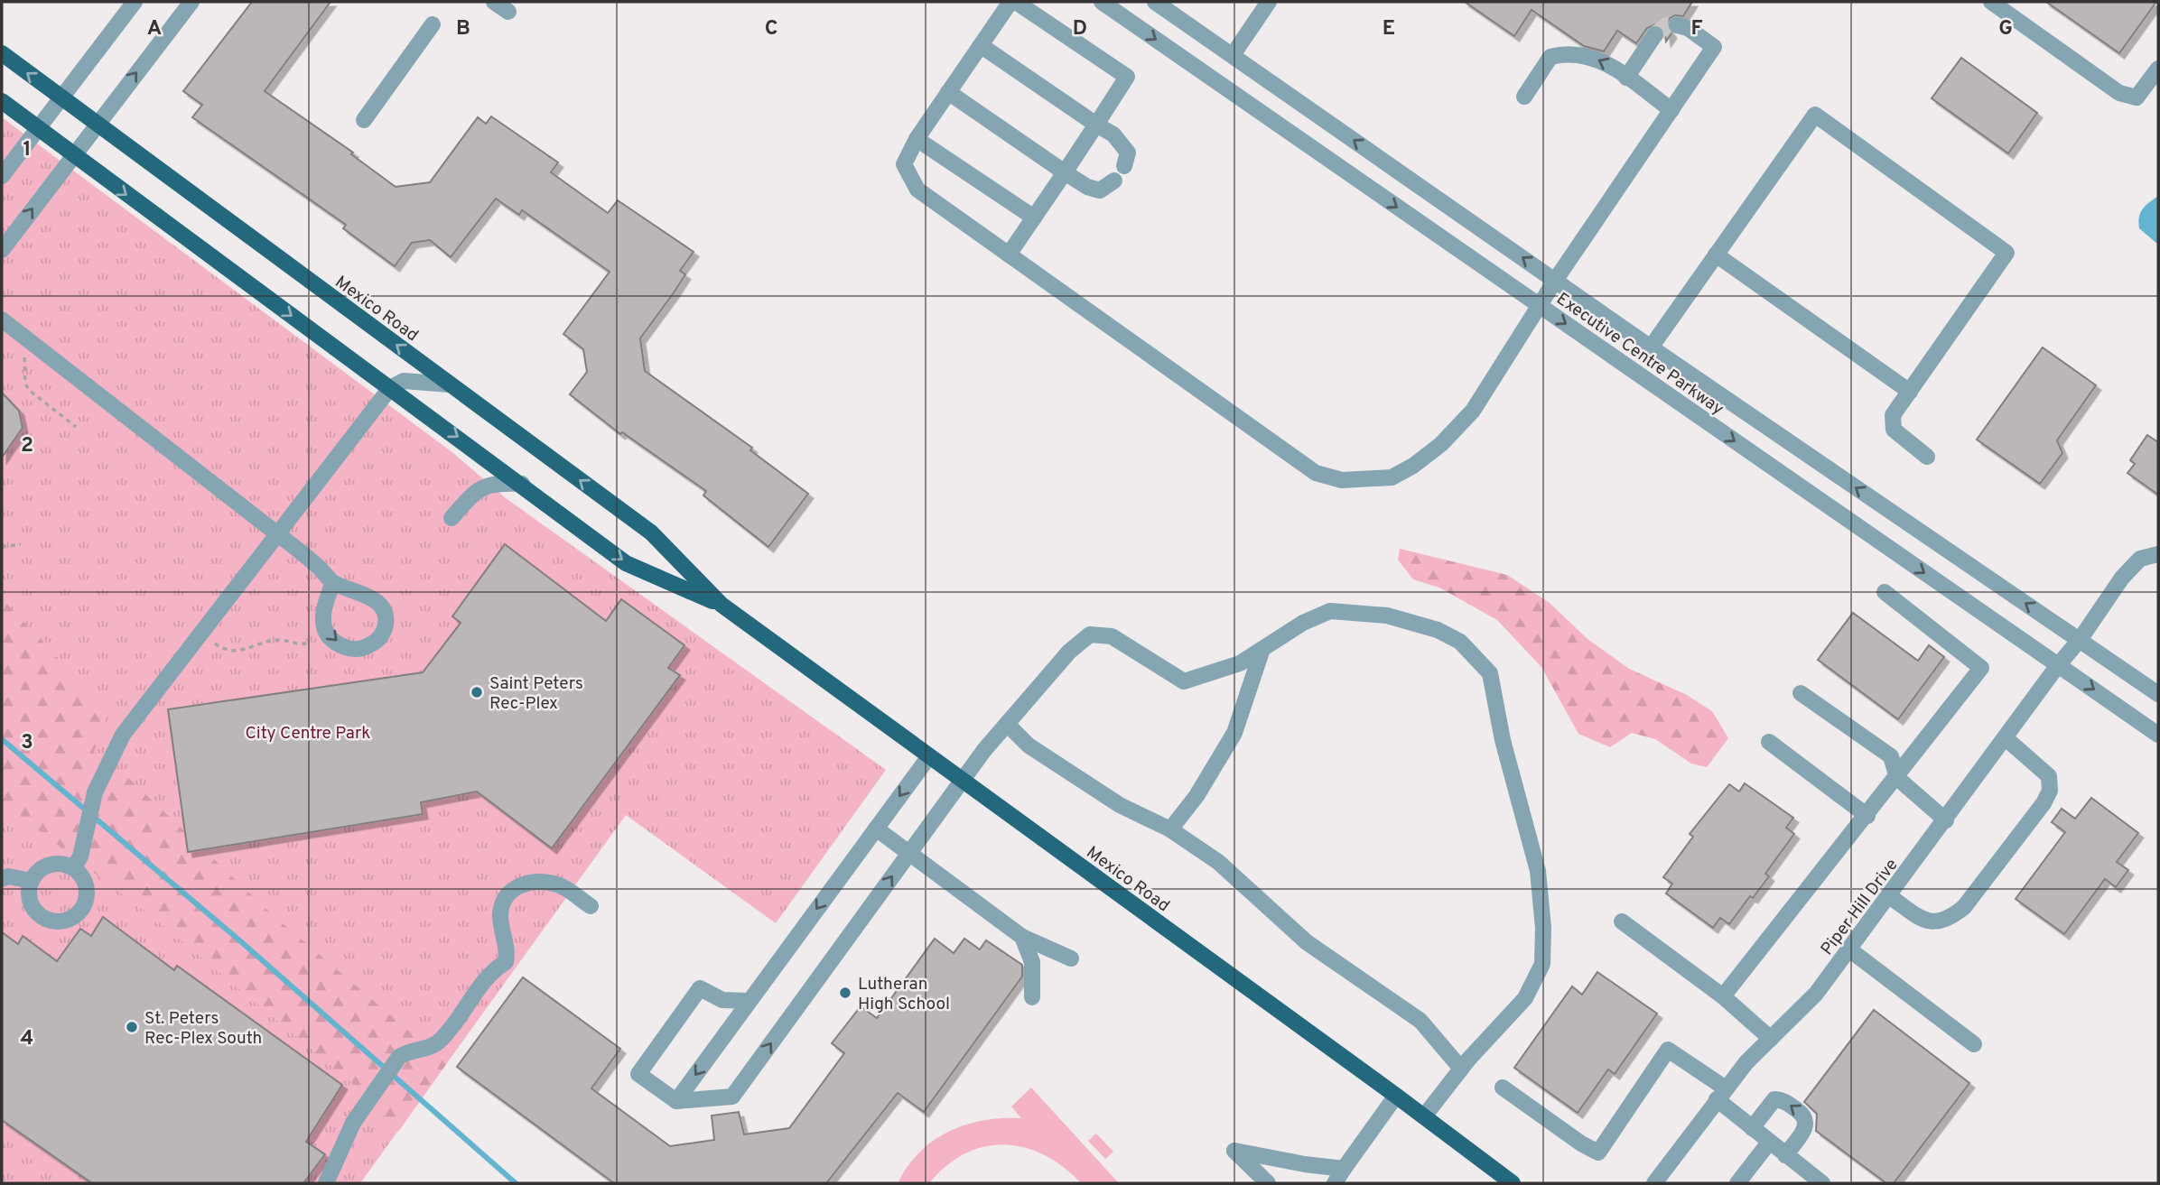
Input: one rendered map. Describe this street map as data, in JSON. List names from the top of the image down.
{
  "streets": {
    "main road": ["Mexico Road"],
    "street": ["Executive Centre Parkway", "Piper Hill Drive"]
  },
  "crossings": [
    ["Executive Centre Parkway", "Piper Hill Drive"]
  ],
  "parks": ["City Centre Park"],
  "places": ["Saint Peters Rec-Plex", "Lutheran High School", "St. Peters Rec-Plex South"],
  "grid": {
    "columns": [
      "A",
      "B",
      "C",
      "D",
      "E",
      "F",
      "G"
    ],
    "rows": [
      "1",
      "2",
      "3",
      "4"
    ]
  }
}
